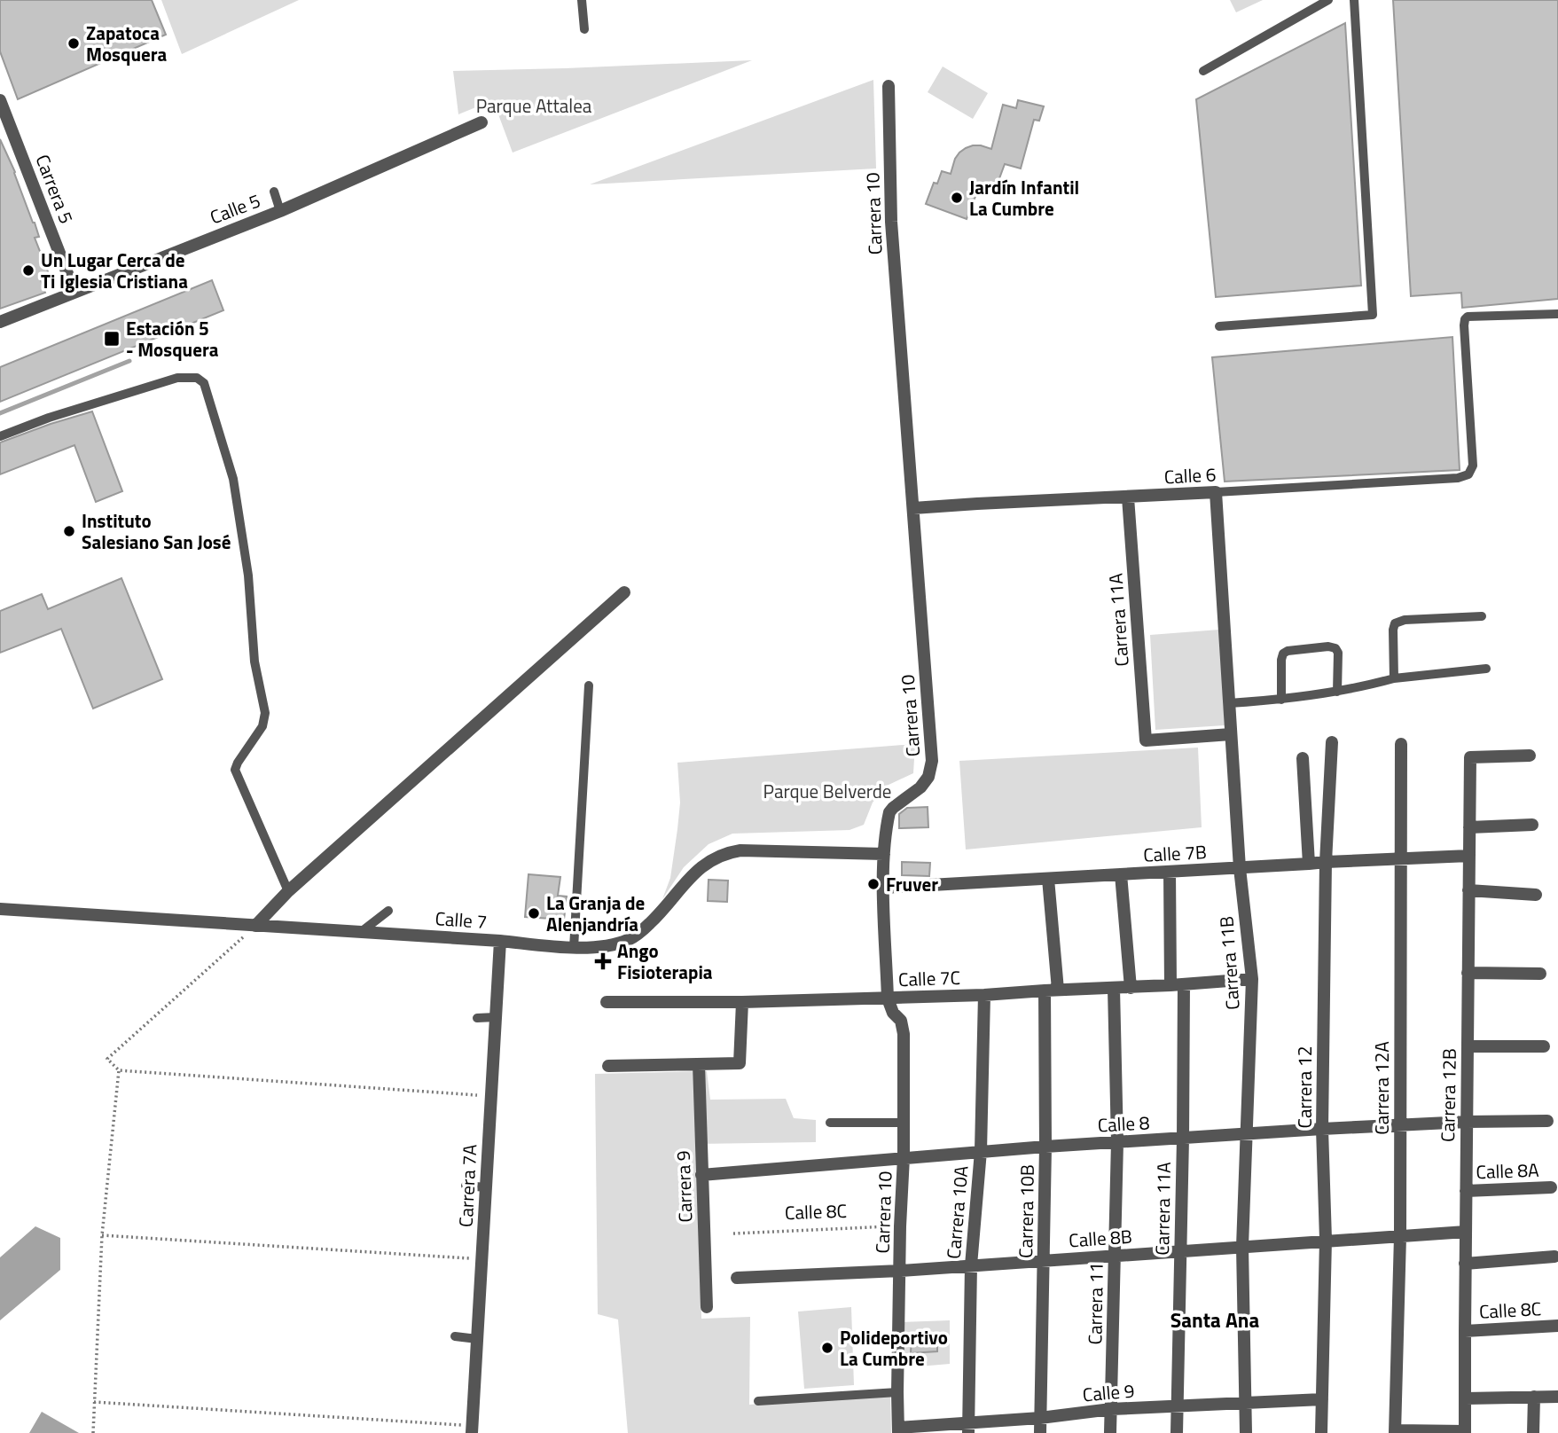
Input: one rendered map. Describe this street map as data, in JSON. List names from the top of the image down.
{
  "streets": {
    "street": [
      "Carrera 5",
      "Calle 5",
      "Carrera 10",
      "Calle 6",
      "Carrera 11A",
      "Calle 7B",
      "Calle 7",
      "Carrera 11B",
      "Calle 7C",
      "Carrera 12",
      "Carrera 12A",
      "Carrera 12B",
      "Calle 8",
      "Calle 8A",
      "Carrera 7A",
      "Carrera 9",
      "Calle 8C",
      "Carrera 10B",
      "Carrera 10A",
      "Calle 8B",
      "Carrera 11",
      "Calle 9"
    ]
  },
  "crossings": [
    ["Carrera 5", "Calle 5"],
    ["Carrera 10", "Calle 6"],
    ["Carrera 10", "Calle 7B"],
    ["Carrera 10", "Calle 7"],
    ["Carrera 10", "Calle 7C"],
    ["Carrera 10", "Calle 8"],
    ["Carrera 10", "Calle 8C"],
    ["Carrera 10", "Calle 8B"],
    ["Carrera 10", "Calle 9"],
    ["Calle 6", "Carrera 11A"],
    ["Calle 6", "Carrera 11B"],
    ["Carrera 11A", "Calle 7B"],
    ["Carrera 11A", "Carrera 11B"],
    ["Carrera 11A", "Calle 7C"],
    ["Carrera 11A", "Calle 8"],
    ["Carrera 11A", "Calle 8B"],
    ["Carrera 11A", "Calle 9"],
    ["Calle 7B", "Carrera 11B"],
    ["Calle 7B", "Carrera 12"],
    ["Calle 7B", "Carrera 12A"],
    ["Calle 7B", "Carrera 12B"],
    ["Calle 7", "Carrera 7A"],
    ["Carrera 11B", "Calle 7C"],
    ["Carrera 11B", "Calle 8"],
    ["Carrera 11B", "Calle 8B"],
    ["Carrera 11B", "Calle 9"],
    ["Calle 7C", "Carrera 10B"],
    ["Calle 7C", "Carrera 10A"],
    ["Calle 7C", "Carrera 11"],
    ["Carrera 12", "Calle 8"],
    ["Carrera 12", "Calle 8B"],
    ["Carrera 12", "Calle 9"],
    ["Carrera 12A", "Calle 8"],
    ["Carrera 12A", "Calle 8B"],
    ["Carrera 12B", "Calle 8"],
    ["Carrera 12B", "Calle 8A"],
    ["Carrera 12B", "Calle 8C"],
    ["Carrera 12B", "Calle 8B"],
    ["Calle 8", "Carrera 9"],
    ["Calle 8", "Carrera 10B"],
    ["Calle 8", "Carrera 10A"],
    ["Calle 8", "Carrera 11"],
    ["Carrera 10B", "Calle 8B"],
    ["Carrera 10B", "Calle 9"],
    ["Carrera 10A", "Calle 8B"],
    ["Carrera 10A", "Calle 9"],
    ["Calle 8B", "Carrera 11"],
    ["Carrera 11", "Calle 9"]
  ],
  "districts": ["Santa Ana"],
  "parks": ["Parque Attalea", "Parque Belverde"],
  "places": {
    "other": [
      "Zapatoca Mosquera",
      "Jardín Infantil La Cumbre",
      "Un Lugar Cerca de Ti Iglesia Cristiana",
      "Instituto Salesiano San José",
      "Fruver",
      "La Granja de Alenjandría",
      "Polideportivo La Cumbre"
    ],
    "transit": ["Estación 5 - Mosquera"],
    "health": ["Ango Fisioterapia"]
  }
}
